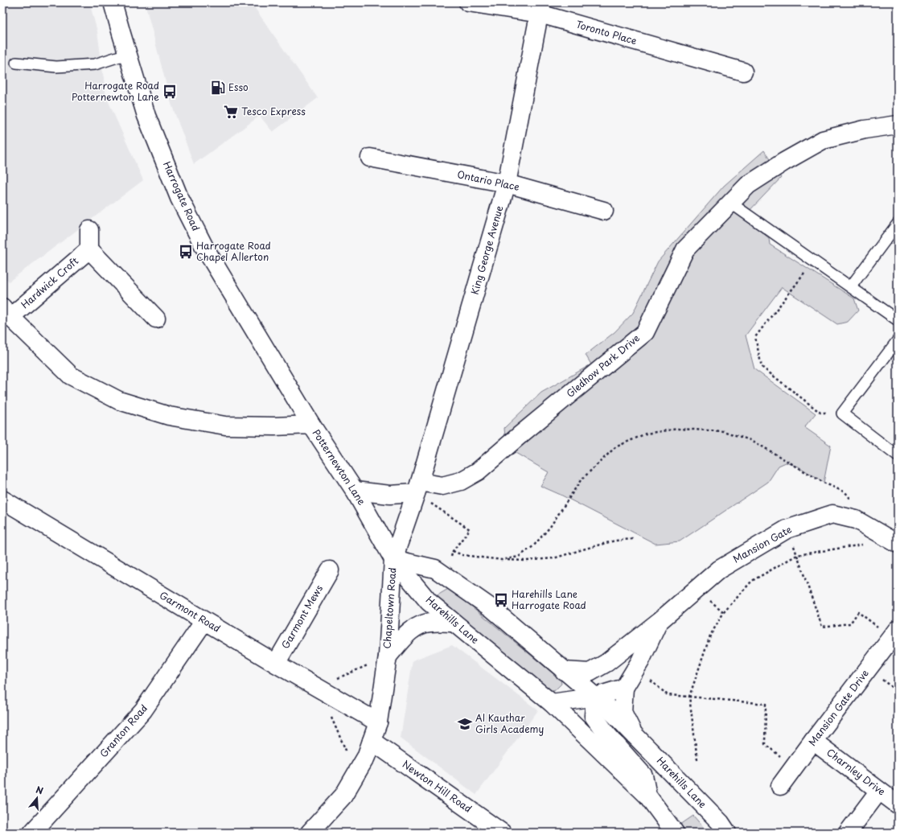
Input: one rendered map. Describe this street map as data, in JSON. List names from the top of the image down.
{
  "streets": {
    "street": [
      "Toronto Place",
      "Ontario Place",
      "Harrogate Road",
      "King George Avenue",
      "Hardwick Croft",
      "Gledhow Park Drive",
      "Potternewton Lane",
      "Mansion Gate",
      "Chapeltown Road",
      "Garmont Road",
      "Garmont Mews",
      "Harehills Lane",
      "Mansion Gate Drive",
      "Granton Road",
      "Charnley Drive",
      "Newton Hill Road"
    ]
  },
  "crossings": [
    ["Toronto Place", "King George Avenue"],
    ["Ontario Place", "King George Avenue"],
    ["Harrogate Road", "Potternewton Lane"],
    ["King George Avenue", "Gledhow Park Drive"],
    ["King George Avenue", "Potternewton Lane"],
    ["King George Avenue", "Chapeltown Road"],
    ["King George Avenue", "Harehills Lane"],
    ["Hardwick Croft", "Potternewton Lane"],
    ["Potternewton Lane", "Chapeltown Road"],
    ["Potternewton Lane", "Harehills Lane"],
    ["Mansion Gate", "Harehills Lane"],
    ["Chapeltown Road", "Garmont Road"],
    ["Chapeltown Road", "Harehills Lane"],
    ["Chapeltown Road", "Newton Hill Road"],
    ["Garmont Road", "Garmont Mews"],
    ["Garmont Road", "Granton Road"],
    ["Mansion Gate Drive", "Charnley Drive"]
  ],
  "places": {
    "fuel station": ["Esso"],
    "bus stop": ["Harrogate Road Potternewton Lane", "Harrogate Road Chapel Allerton", "Harehills Lane Harrogate Road"],
    "supermarket": ["Tesco Express"],
    "school or university": ["Al Kauthar Girls Academy"]
  },
  "north": "top"
}
